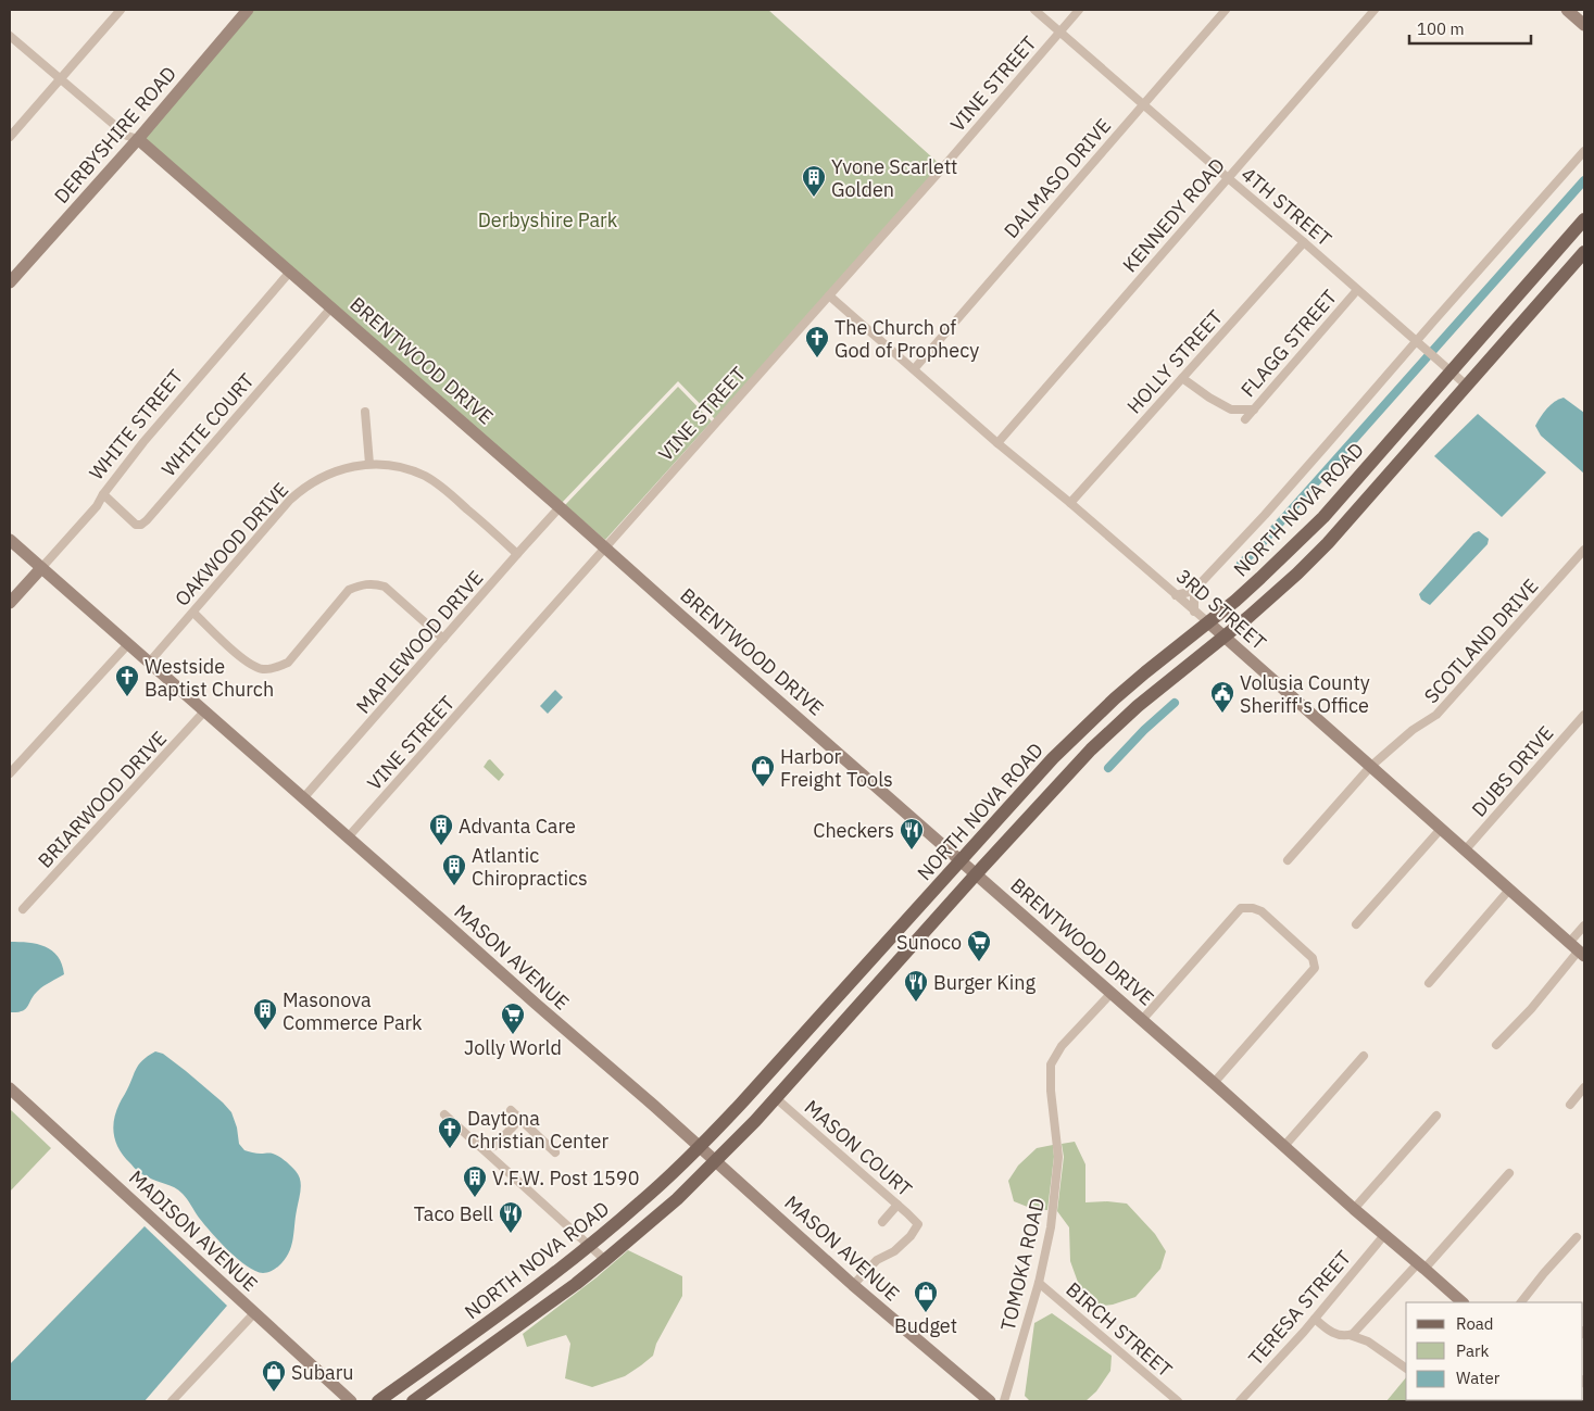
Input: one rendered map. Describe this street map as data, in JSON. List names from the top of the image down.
{
  "streets": {
    "main road": ["NORTH NOVA ROAD"],
    "street": [
      "VINE STREET",
      "DERBYSHIRE ROAD",
      "DALMASO DRIVE",
      "4TH STREET",
      "KENNEDY ROAD",
      "FLAGG STREET",
      "BRENTWOOD DRIVE",
      "HOLLY STREET",
      "WHITE STREET",
      "WHITE COURT",
      "OAKWOOD DRIVE",
      "3RD STREET",
      "SCOTLAND DRIVE",
      "MAPLEWOOD DRIVE",
      "DUBS DRIVE",
      "BRIARWOOD DRIVE",
      "MASON AVENUE",
      "MASON COURT",
      "MADISON AVENUE",
      "TOMOKA ROAD",
      "TERESA STREET",
      "BIRCH STREET"
    ]
  },
  "crossings": [
    ["VINE STREET", "4TH STREET"],
    ["VINE STREET", "BRENTWOOD DRIVE"],
    ["VINE STREET", "3RD STREET"],
    ["VINE STREET", "MASON AVENUE"],
    ["DERBYSHIRE ROAD", "BRENTWOOD DRIVE"],
    ["DALMASO DRIVE", "4TH STREET"],
    ["DALMASO DRIVE", "3RD STREET"],
    ["4TH STREET", "KENNEDY ROAD"],
    ["4TH STREET", "FLAGG STREET"],
    ["4TH STREET", "HOLLY STREET"],
    ["4TH STREET", "NORTH NOVA ROAD"],
    ["KENNEDY ROAD", "3RD STREET"],
    ["BRENTWOOD DRIVE", "WHITE STREET"],
    ["BRENTWOOD DRIVE", "WHITE COURT"],
    ["BRENTWOOD DRIVE", "NORTH NOVA ROAD"],
    ["BRENTWOOD DRIVE", "MAPLEWOOD DRIVE"],
    ["BRENTWOOD DRIVE", "TOMOKA ROAD"],
    ["BRENTWOOD DRIVE", "TERESA STREET"],
    ["HOLLY STREET", "3RD STREET"],
    ["WHITE STREET", "WHITE COURT"],
    ["WHITE STREET", "MASON AVENUE"],
    ["NORTH NOVA ROAD", "3RD STREET"],
    ["NORTH NOVA ROAD", "MASON AVENUE"],
    ["NORTH NOVA ROAD", "MASON COURT"],
    ["OAKWOOD DRIVE", "MAPLEWOOD DRIVE"],
    ["OAKWOOD DRIVE", "MASON AVENUE"],
    ["3RD STREET", "SCOTLAND DRIVE"],
    ["3RD STREET", "DUBS DRIVE"],
    ["MAPLEWOOD DRIVE", "MASON AVENUE"],
    ["BRIARWOOD DRIVE", "MASON AVENUE"],
    ["MASON AVENUE", "MASON COURT"],
    ["TOMOKA ROAD", "BIRCH STREET"]
  ],
  "parks": ["Derbyshire Park"],
  "places": {
    "building": [
      "Yvone Scarlett Golden",
      "Advanta Care",
      "Atlantic Chiropractics",
      "Masonova Commerce Park",
      "V.F.W. Post 1590"
    ],
    "church": ["The Church of God of Prophecy", "Westside Baptist Church", "Daytona Christian Center"],
    "public building": ["Volusia County Sheriff's Office"],
    "shop": ["Harbor Freight Tools", "Budget", "Subaru"],
    "restaurant": ["Checkers", "Burger King", "Taco Bell"],
    "supermarket": ["Sunoco", "Jolly World"]
  },
  "legend": ["Road", "Park", "Water"],
  "scale_bar": "100 m"
}
